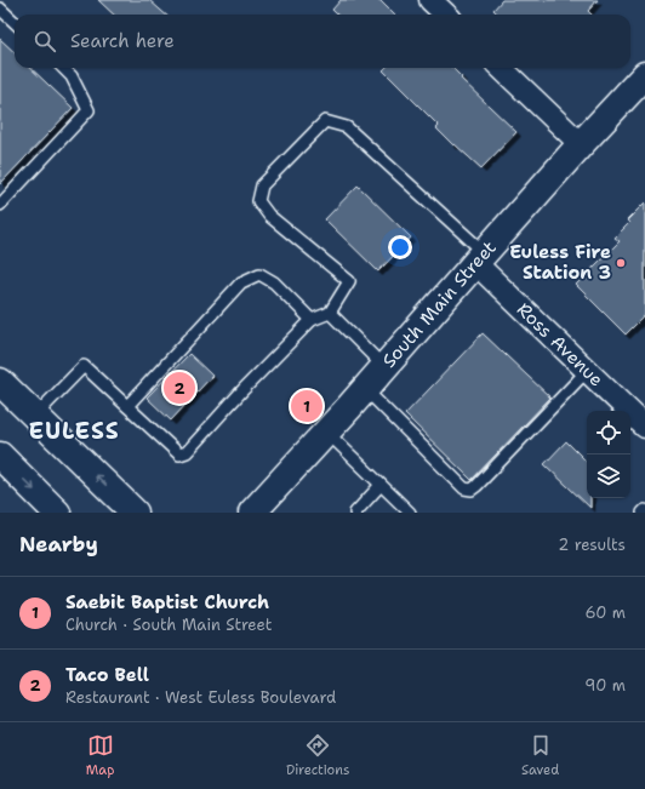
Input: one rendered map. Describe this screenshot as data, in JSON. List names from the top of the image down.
{
  "streets": {
    "street": ["South Main Street", "Ross Avenue"]
  },
  "crossings": [
    ["South Main Street", "Ross Avenue"]
  ],
  "districts": ["EULESS"],
  "places": ["Euless Fire Station 3"],
  "page": {
    "search": "Search here",
    "pins": ["2", "1"],
    "heading": ["Nearby", "2 results"],
    "list": [
      {
        "mark": "1",
        "name": "Saebit Baptist Church",
        "note": "Church · South Main Street",
        "value": "60 m"
      },
      {
        "mark": "2",
        "name": "Taco Bell",
        "note": "Restaurant · West Euless Boulevard",
        "value": "90 m"
      }
    ],
    "nav": ["Map", "Directions", "Saved"]
  }
}
